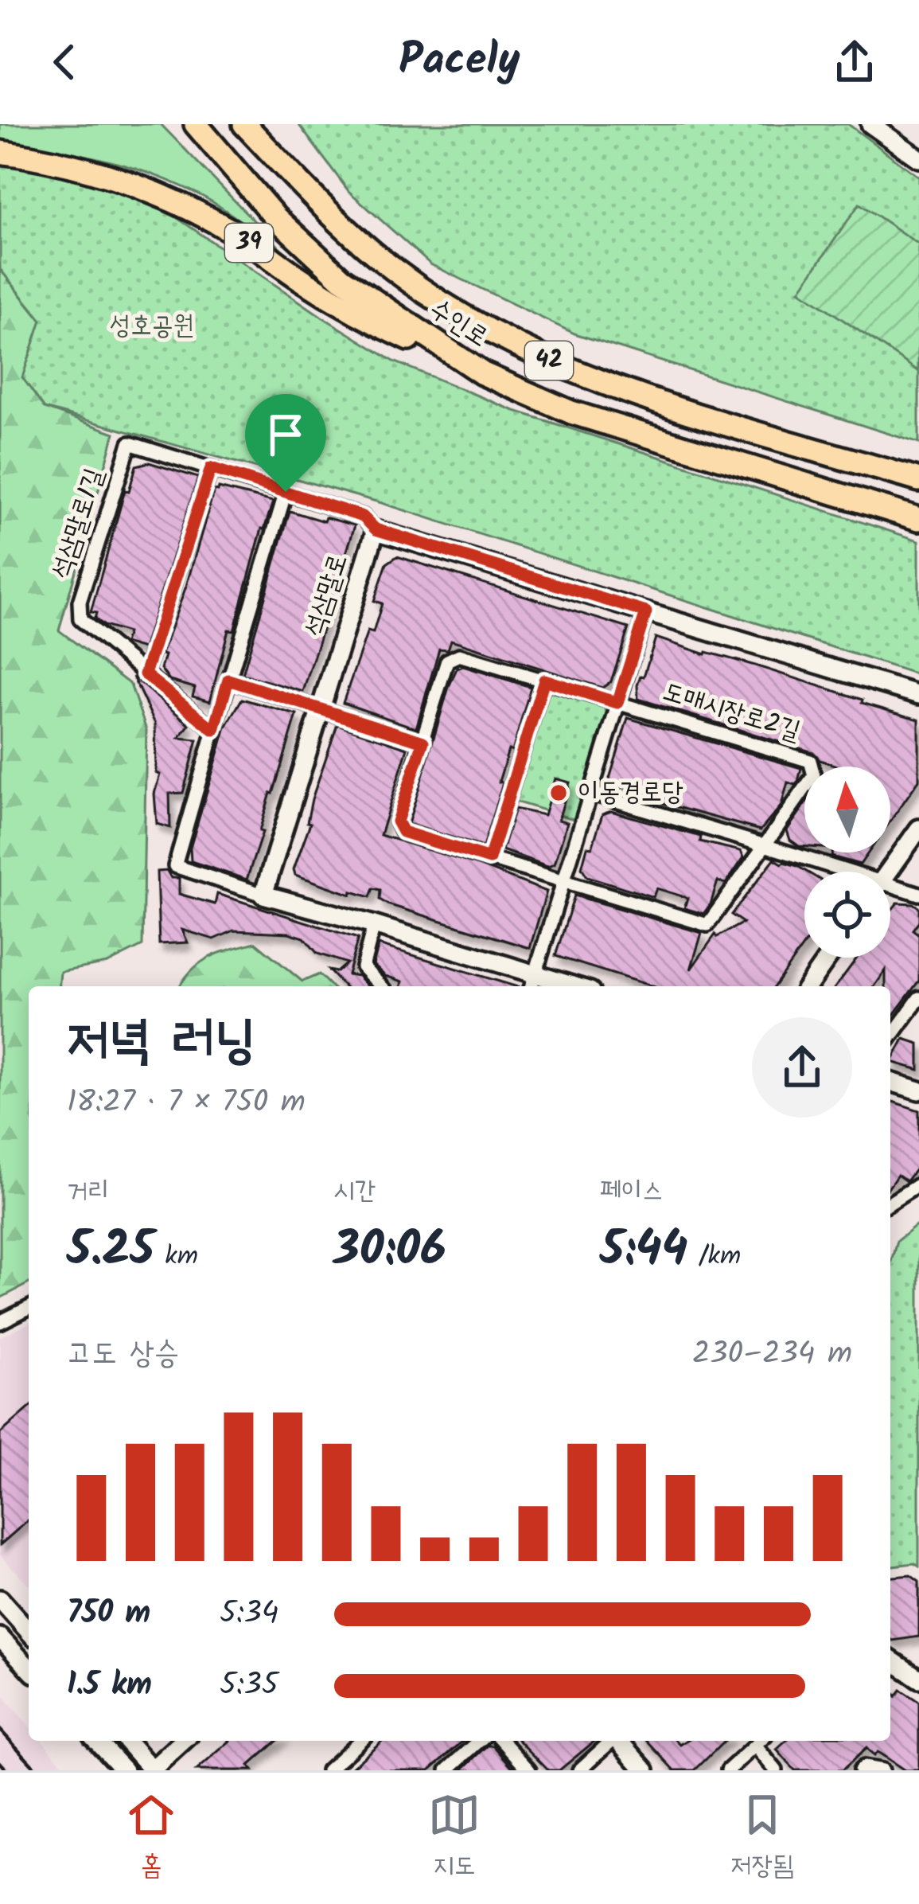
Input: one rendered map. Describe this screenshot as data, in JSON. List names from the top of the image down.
{
  "streets": {
    "highway": ["39", "수인로", "42"],
    "street": ["석삼말로1길", "석삼말로", "도매시장로2길"]
  },
  "crossings": [
    ["39", "수인로"],
    ["석삼말로1길", "석삼말로"]
  ],
  "parks": ["성호공원"],
  "places": ["이동경로당"],
  "north": "top",
  "page": {
    "header": "Pacely",
    "heading": ["저녁 러닝", "18:27 · 7 × 750 m"],
    "stats": [
      ["거리", "5.25 km"],
      ["시간", "30:06"],
      ["페이스", "5:44 /km"]
    ],
    "chart": ["고도 상승", "230–234 m"],
    "list": [
      {
        "name": "750 m",
        "note": "5:34"
      },
      {
        "name": "1.5 km",
        "note": "5:35"
      }
    ],
    "tabs": ["홈", "지도", "저장됨"]
  }
}
